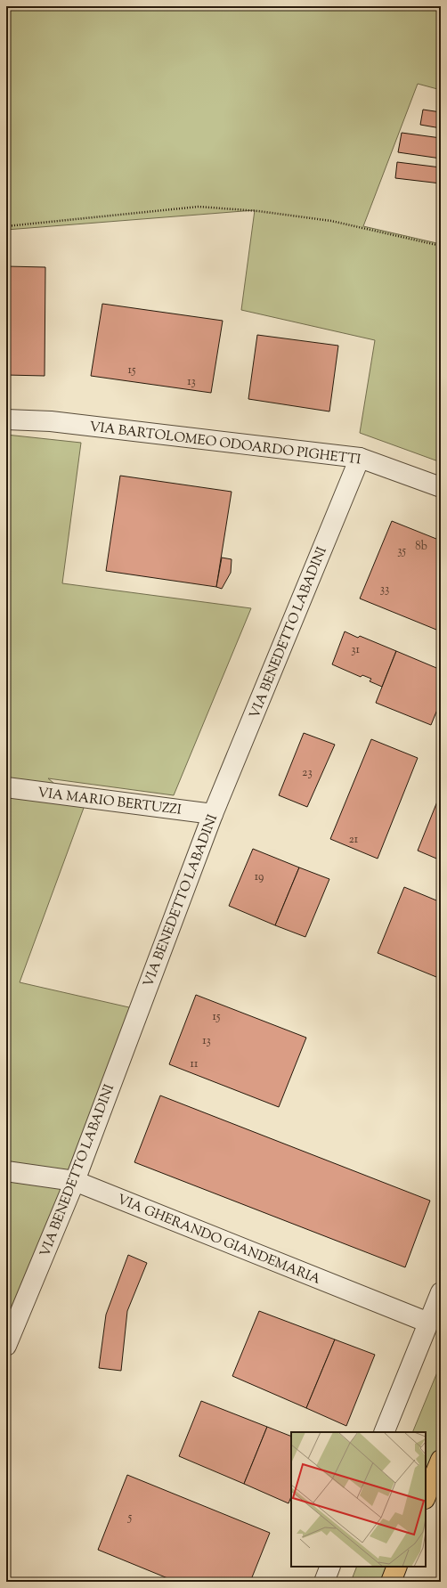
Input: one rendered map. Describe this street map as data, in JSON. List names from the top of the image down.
{
  "streets": {
    "street": [
      "VIA BARTOLOMEO ODOARDO PIGHETTI",
      "VIA BENEDETTO LABADINI",
      "VIA MARIO BERTUZZI",
      "VIA GHERANDO GIANDEMARIA"
    ]
  },
  "crossings": [
    ["VIA BARTOLOMEO ODOARDO PIGHETTI", "VIA BENEDETTO LABADINI"],
    ["VIA BENEDETTO LABADINI", "VIA MARIO BERTUZZI"],
    ["VIA BENEDETTO LABADINI", "VIA GHERANDO GIANDEMARIA"]
  ],
  "house_numbers": [
    "15",
    "13",
    "8b",
    "35",
    "33",
    "31",
    "23",
    "21",
    "19",
    "15",
    "13",
    "11",
    "5"
  ]
}
